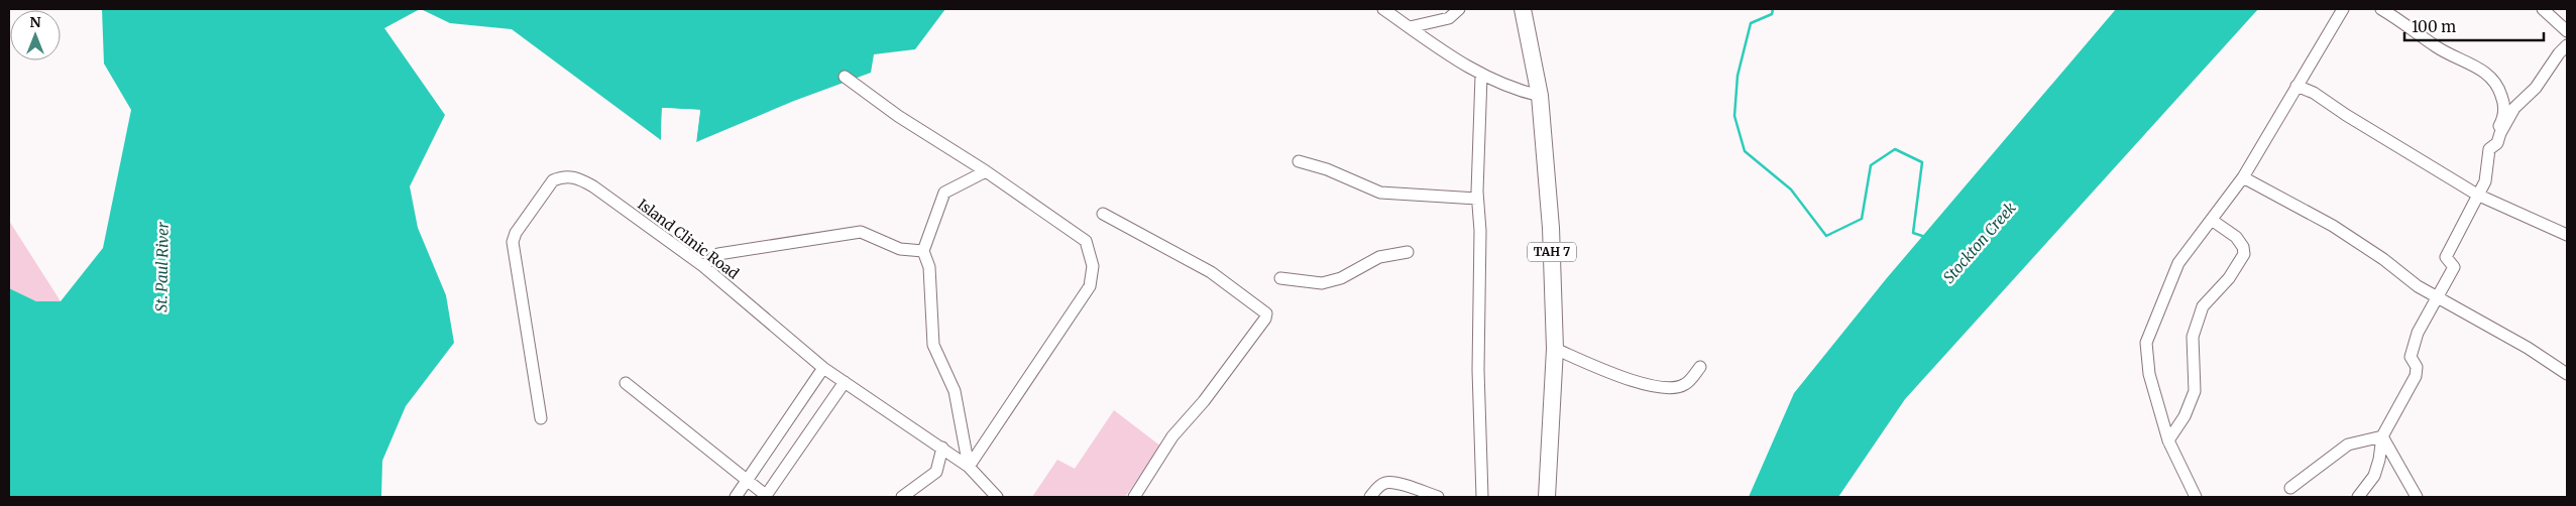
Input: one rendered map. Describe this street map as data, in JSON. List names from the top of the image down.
{
  "streets": {
    "highway": ["TAH 7"],
    "street": ["Island Clinic Road"]
  },
  "water": ["Stockton Creek", "St. Paul River"],
  "scale_bar": "100 m",
  "north": "top"
}
